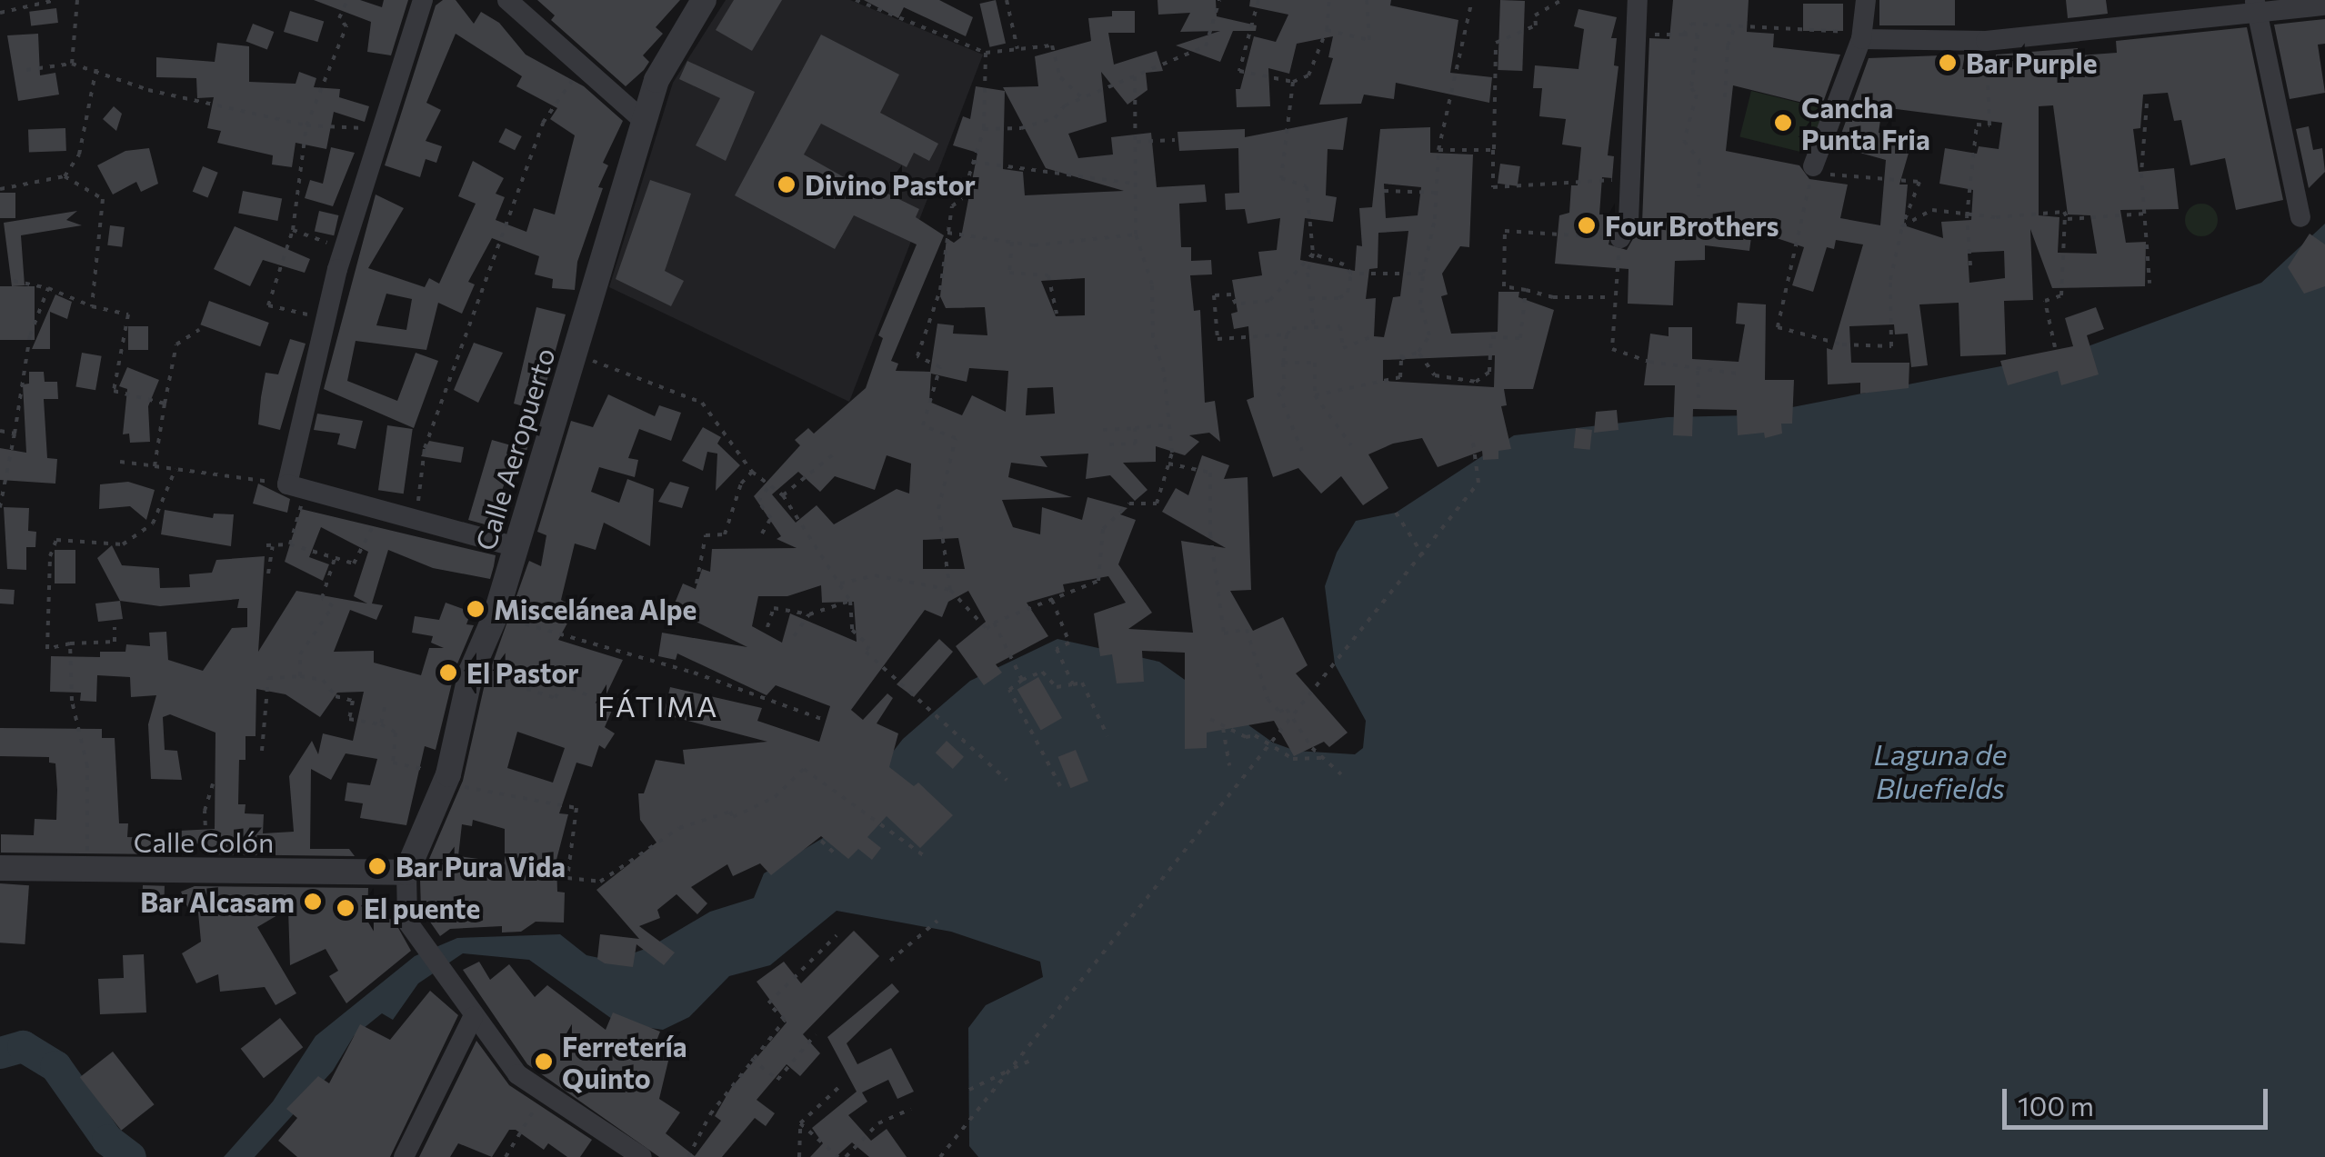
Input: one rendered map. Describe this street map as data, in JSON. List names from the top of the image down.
{
  "streets": {
    "street": ["Calle Aeropuerto", "Calle Colón"]
  },
  "crossings": [
    ["Calle Aeropuerto", "Calle Colón"]
  ],
  "districts": ["FÁTIMA"],
  "water": ["Laguna de Bluefields"],
  "places": [
    "Bar Purple",
    "Cancha Punta Fria",
    "Divino Pastor",
    "Four Brothers",
    "Miscelánea Alpe",
    "El Pastor",
    "Bar Pura Vida",
    "Bar Alcasam",
    "El puente",
    "Ferretería Quinto"
  ],
  "scale_bar": "100 m"
}
